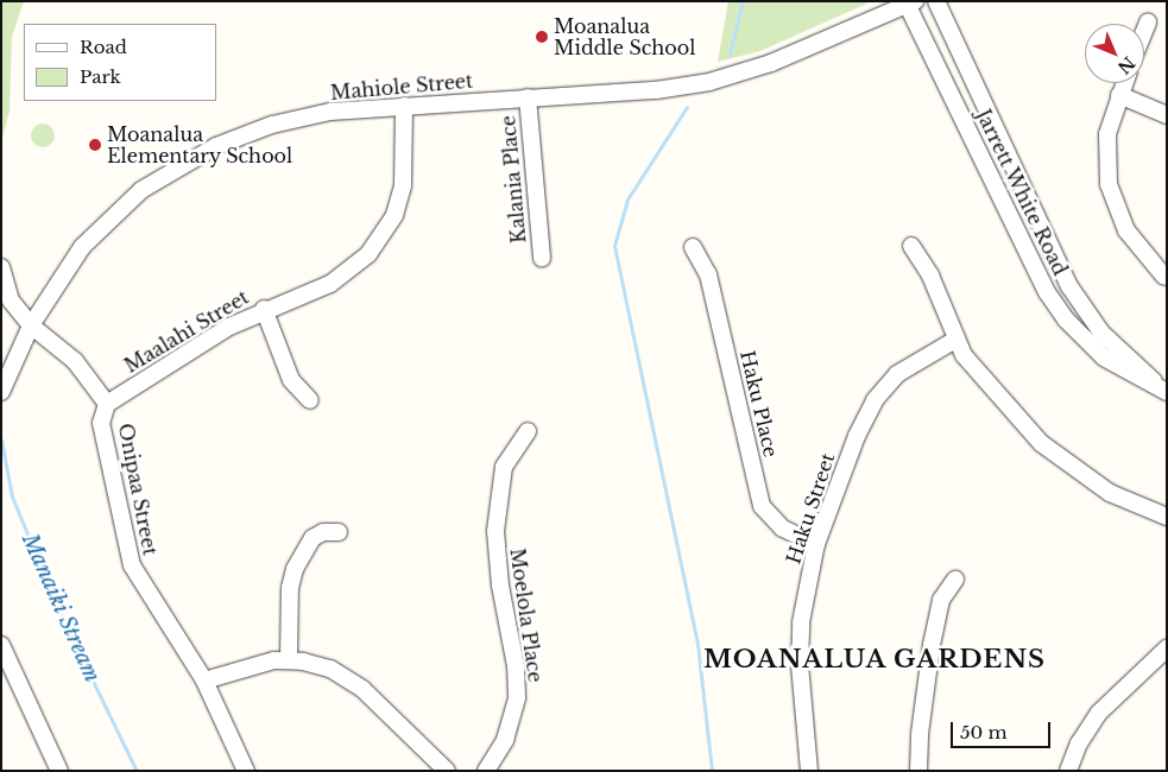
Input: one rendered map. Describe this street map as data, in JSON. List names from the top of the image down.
{
  "streets": {
    "street": [
      "Mahiole Street",
      "Kalania Place",
      "Jarrett White Road",
      "Maalahi Street",
      "Haku Place",
      "Onipaa Street",
      "Haku Street",
      "Moelola Place"
    ]
  },
  "crossings": [
    ["Mahiole Street", "Kalania Place"],
    ["Mahiole Street", "Jarrett White Road"],
    ["Mahiole Street", "Maalahi Street"],
    ["Mahiole Street", "Onipaa Street"],
    ["Maalahi Street", "Onipaa Street"],
    ["Haku Place", "Haku Street"]
  ],
  "districts": ["MOANALUA GARDENS"],
  "water": ["Manaiki Stream"],
  "places": ["Moanalua Middle School", "Moanalua Elementary School"],
  "legend": ["Road", "Park"],
  "scale_bar": "50 m",
  "north": "bottom right"
}
